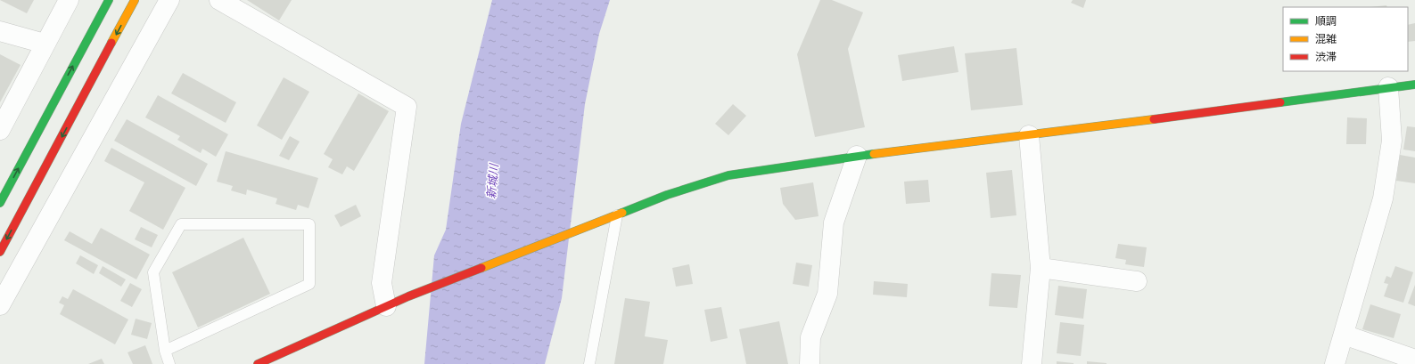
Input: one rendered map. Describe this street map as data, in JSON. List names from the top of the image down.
{
  "water": ["新城川"],
  "legend": ["順調", "混雑", "渋滞"]
}
